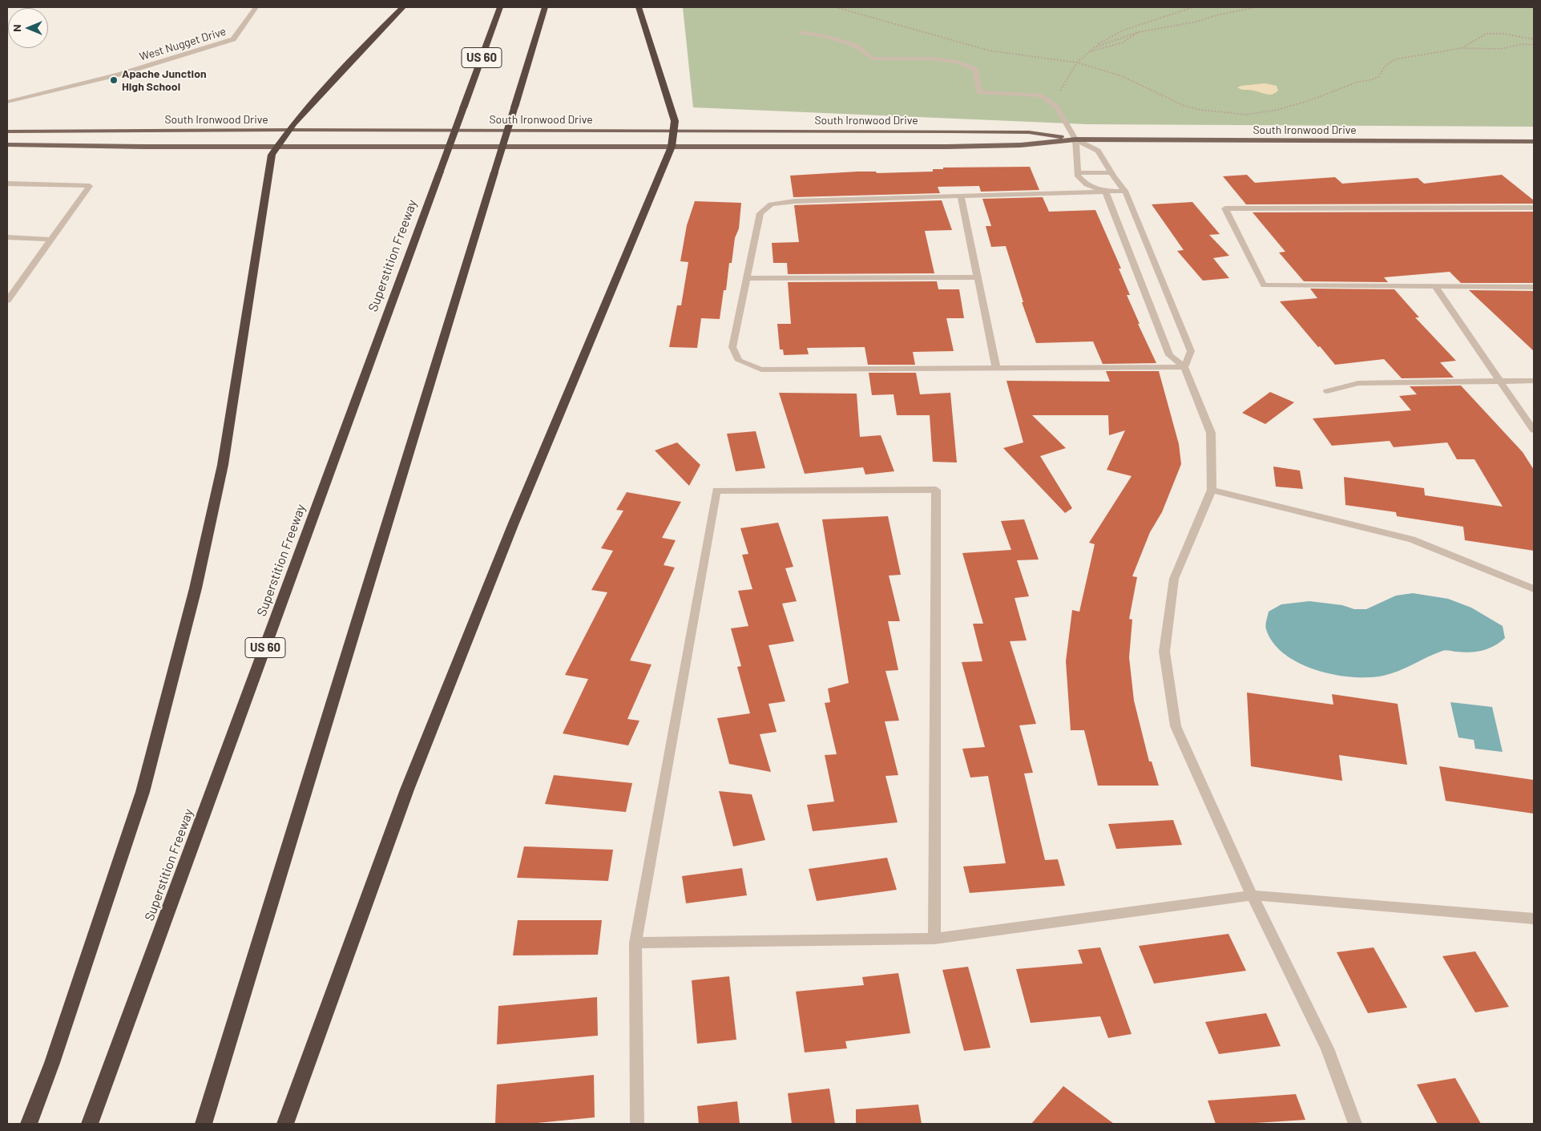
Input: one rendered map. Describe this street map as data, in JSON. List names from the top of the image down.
{
  "streets": {
    "highway": ["US 60", "Superstition Freeway"],
    "main road": ["South Ironwood Drive"],
    "lane": ["West Nugget Drive"]
  },
  "places": ["Apache Junction High School"],
  "north": "left"
}
